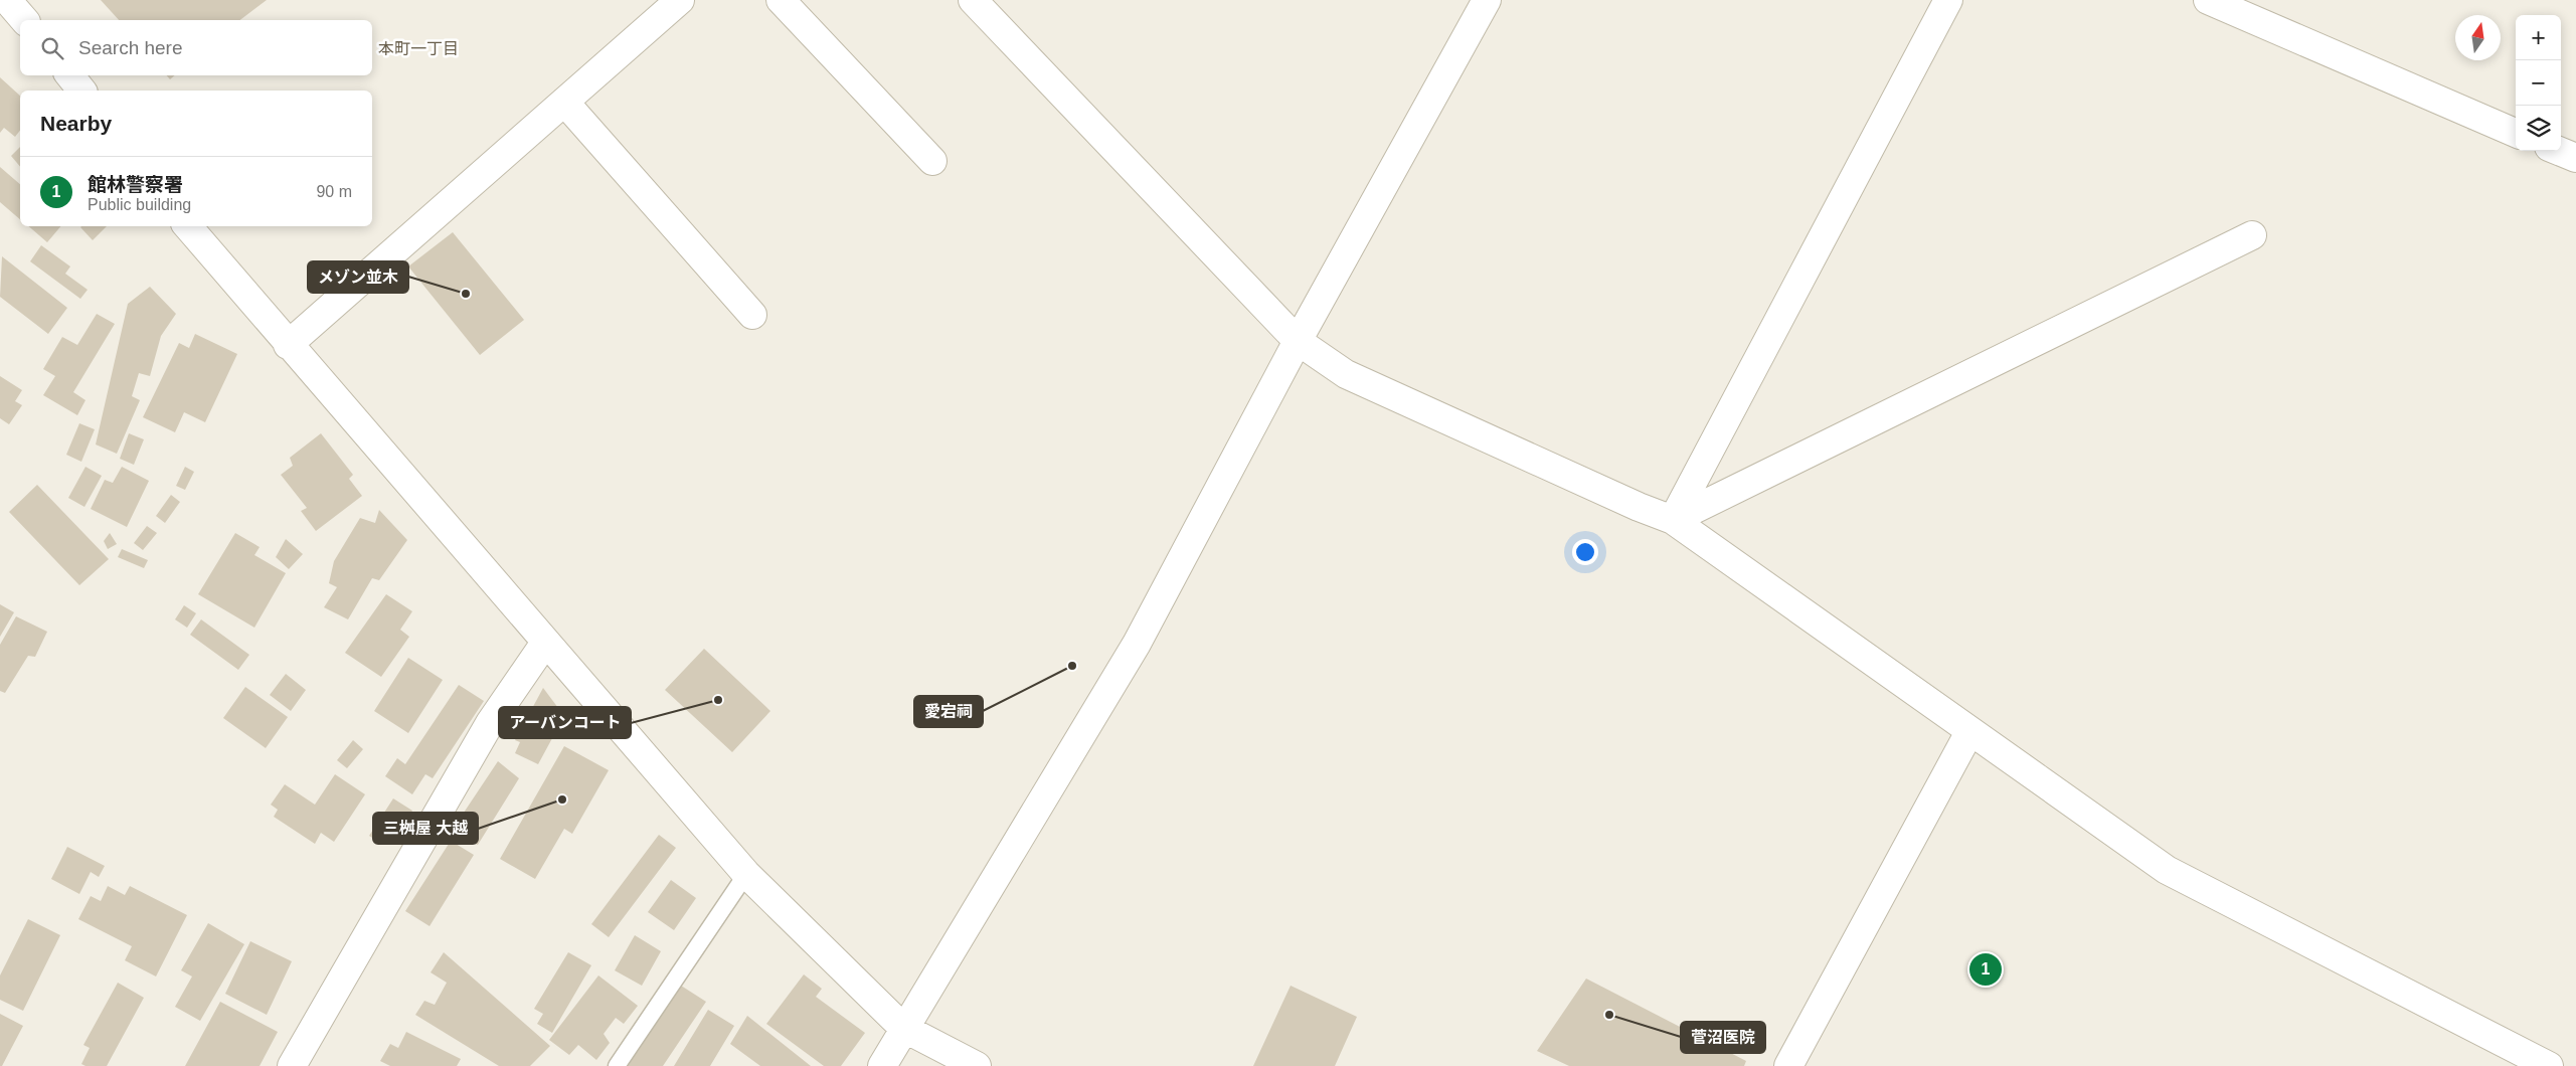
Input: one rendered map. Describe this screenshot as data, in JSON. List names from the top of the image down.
{
  "districts": ["本町一丁目"],
  "places": [
    "メゾン並木",
    "愛宕祠",
    "アーバンコート",
    "三桝屋 大越",
    "菅沼医院"
  ],
  "north": "top",
  "page": {
    "map_buttons": ["+", "−"],
    "search": "Search here",
    "heading": "Nearby",
    "list": [
      {
        "mark": "1",
        "name": "館林警察署",
        "note": "Public building",
        "value": "90 m"
      }
    ],
    "pins": "1"
  }
}
